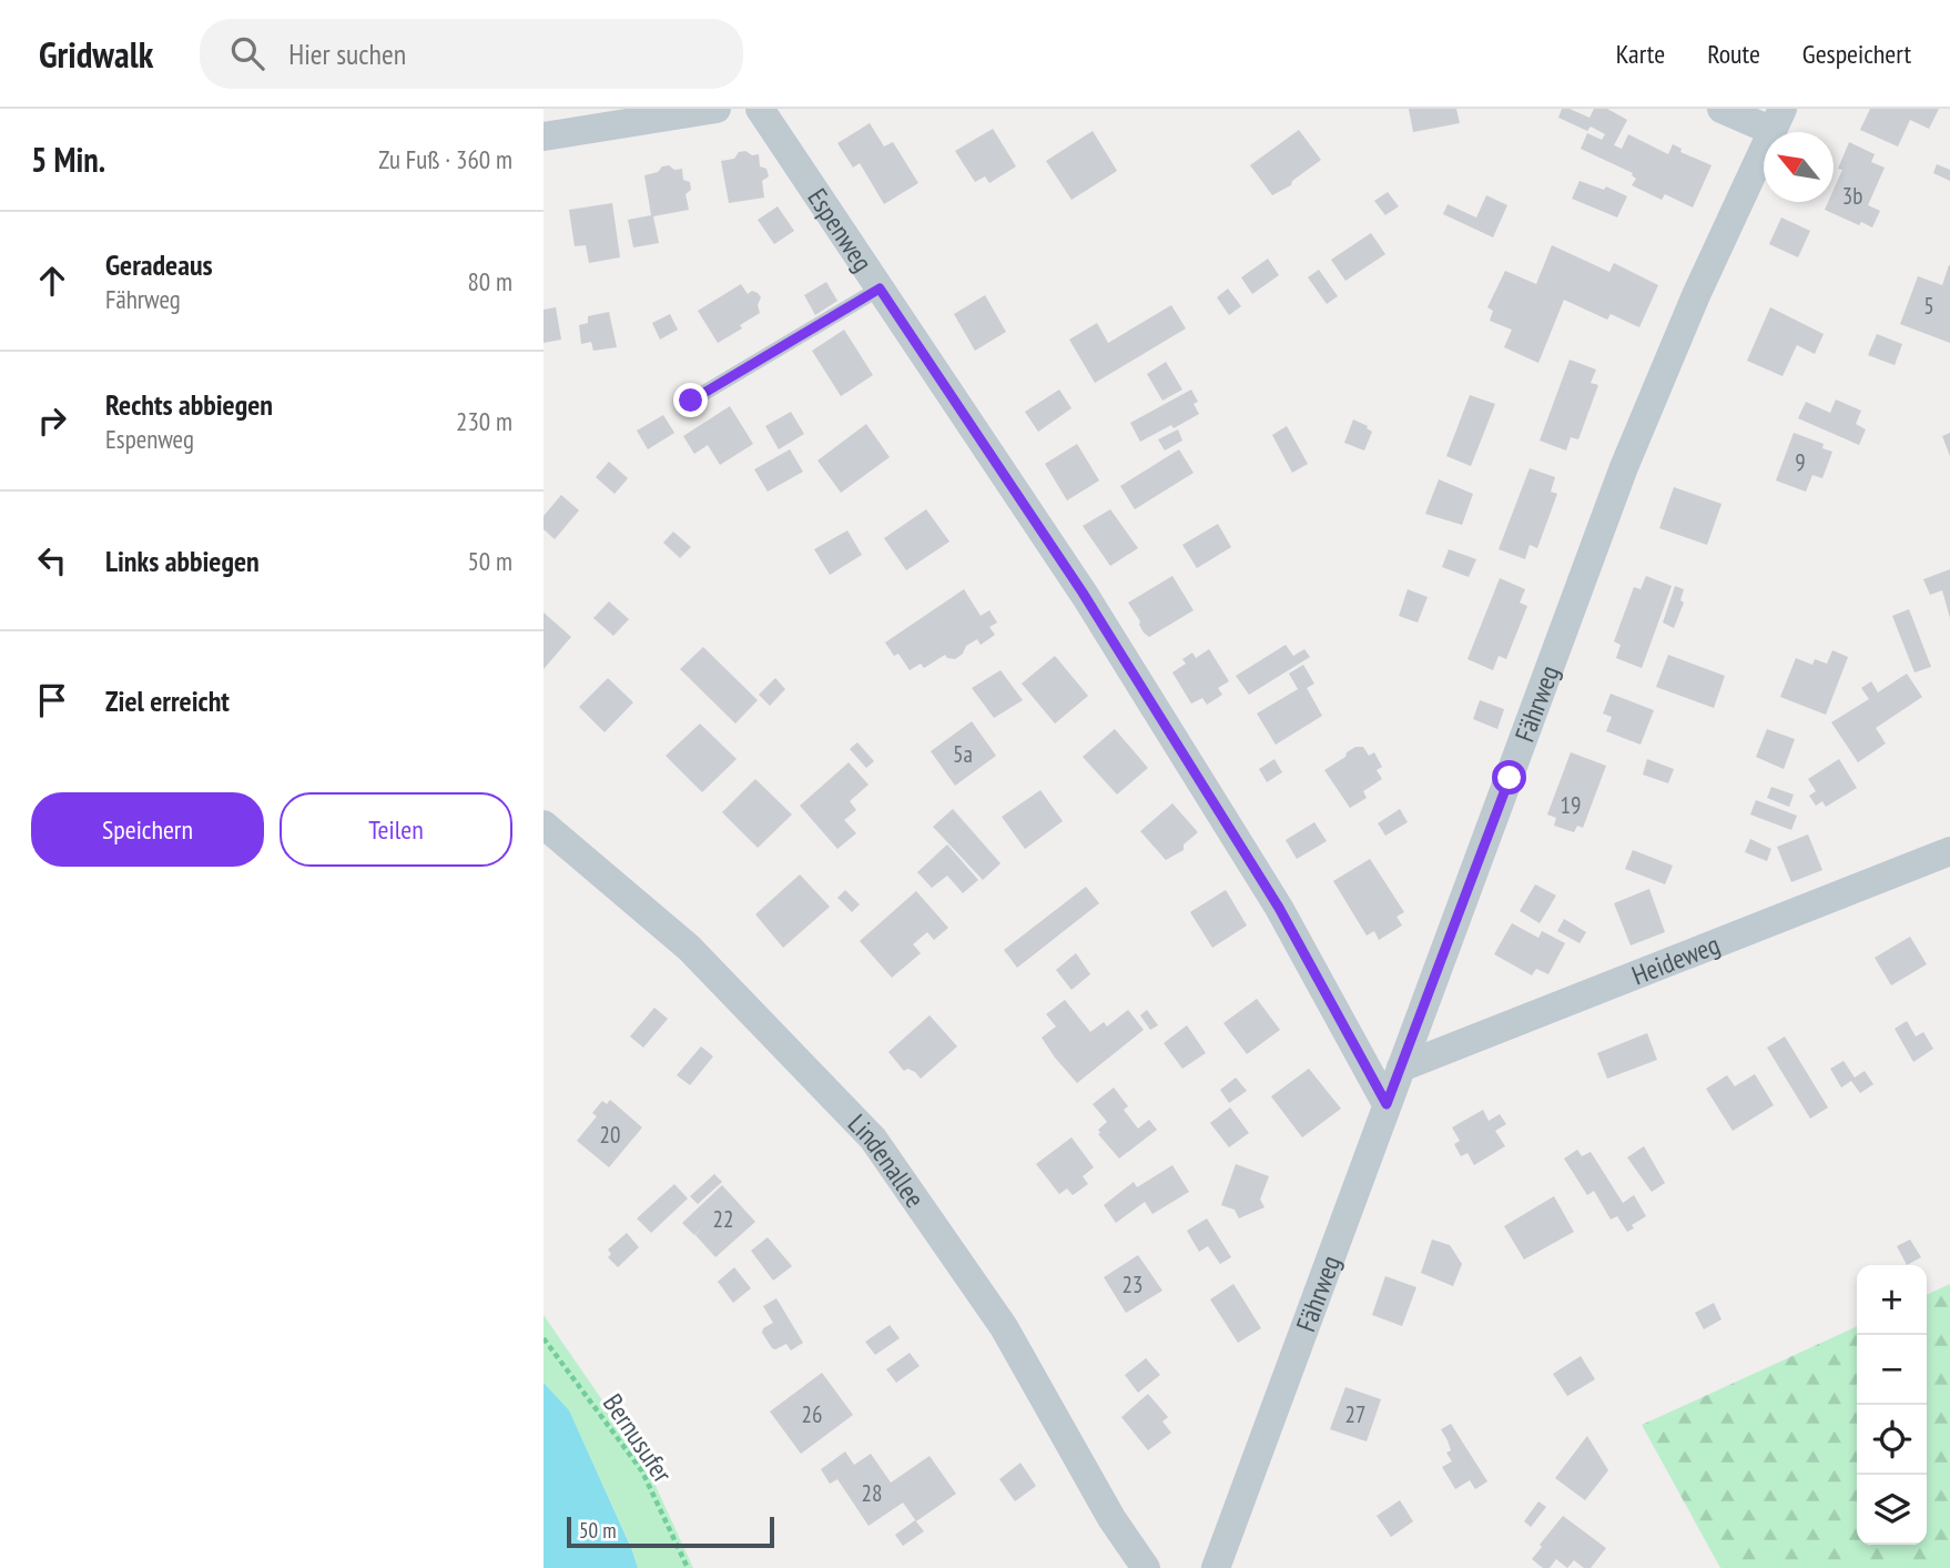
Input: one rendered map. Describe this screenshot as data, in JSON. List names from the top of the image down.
{
  "streets": {
    "street": [
      "Espenweg",
      "Fährweg",
      "Heideweg",
      "Lindenallee"
    ],
    "path": ["Bernusufer"]
  },
  "crossings": [
    ["Espenweg", "Fährweg"],
    ["Fährweg", "Heideweg"]
  ],
  "house_numbers": [
    "3b",
    "5",
    "9",
    "5a",
    "19",
    "20",
    "22",
    "23",
    "26",
    "27",
    "28"
  ],
  "scale_bar": "50 m",
  "north": "top left",
  "page": {
    "header": "Gridwalk",
    "search": "Hier suchen",
    "nav": ["Karte", "Route", "Gespeichert"],
    "heading": ["5 Min.", "Zu Fuß · 360 m"],
    "list": [
      ["Geradeaus", "Fährweg", "80 m"],
      ["Rechts abbiegen", "Espenweg", "230 m"],
      ["Links abbiegen", "50 m"],
      "Ziel erreicht"
    ],
    "buttons": ["Speichern", "Teilen"],
    "map_buttons": ["+", "−"],
    "scale": "50 m"
  }
}
